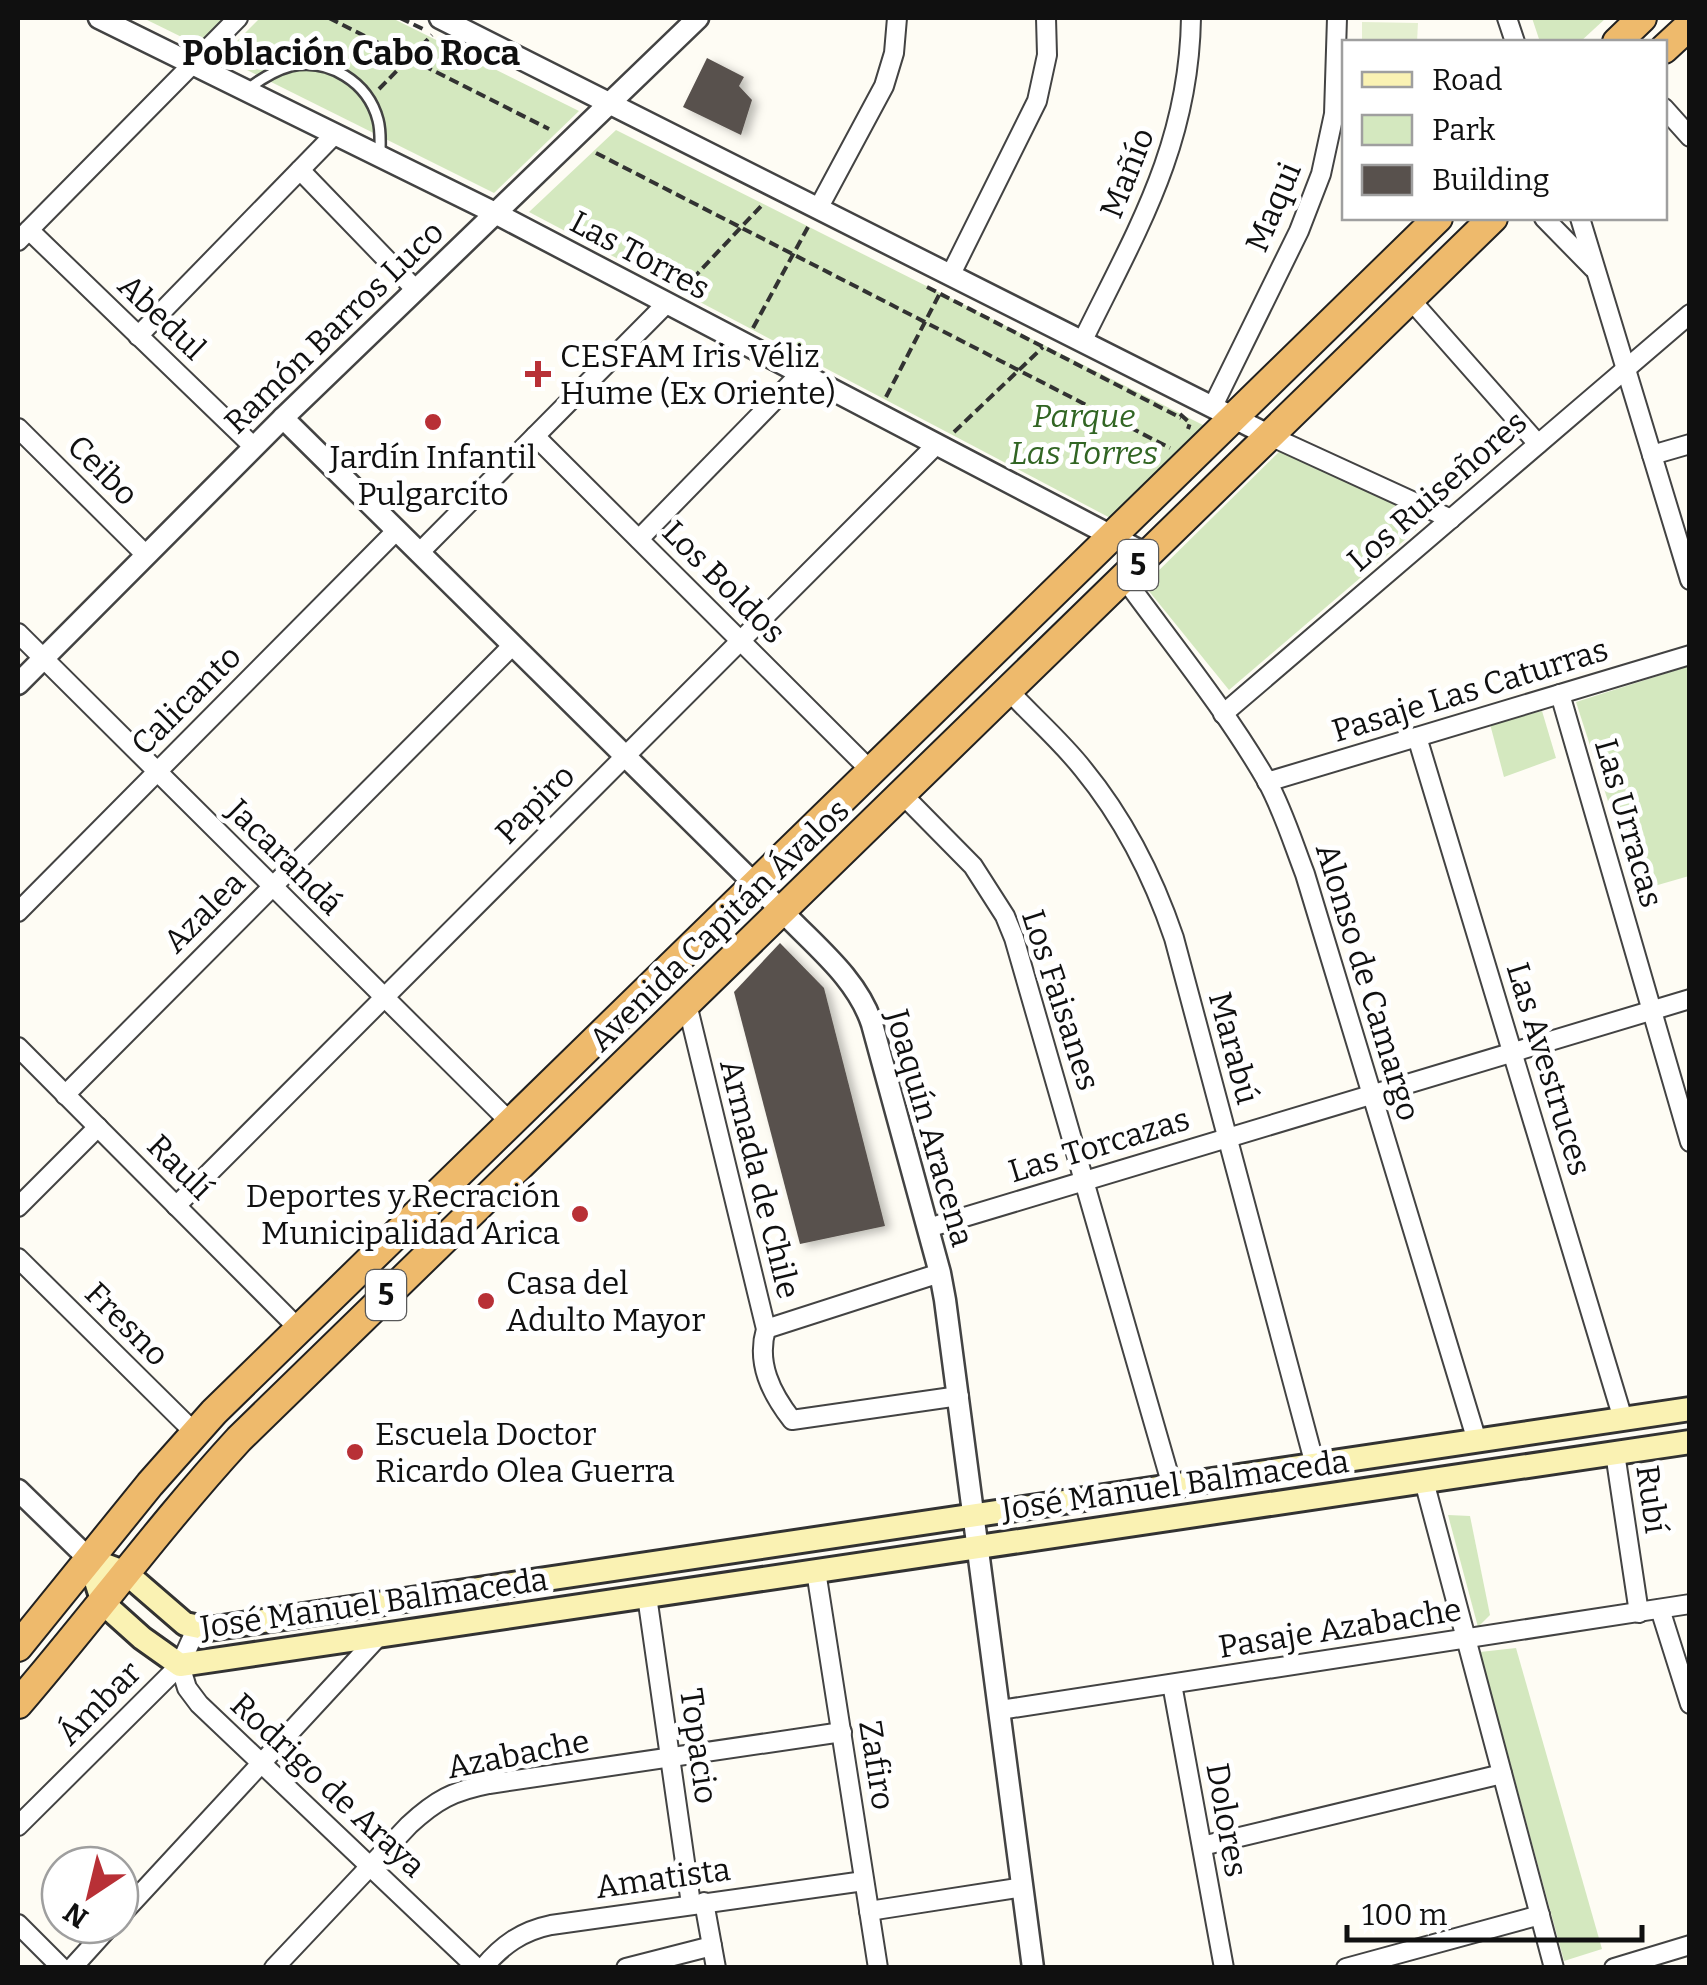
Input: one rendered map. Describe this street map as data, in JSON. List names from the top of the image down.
{
  "streets": {
    "highway": ["5", "Avenida Capitán Ávalos"],
    "main road": ["José Manuel Balmaceda"],
    "street": [
      "Mañío",
      "Maqui",
      "Las Torres",
      "Abedul",
      "Ramón Barros Luco",
      "Ceibo",
      "Los Ruiseñores",
      "Los Boldos",
      "Pasaje Las Caturras",
      "Calicanto",
      "Papiro",
      "Las Urracas",
      "Jacarandá",
      "Azalea",
      "Alonso de Camargo",
      "Los Faisanes",
      "Marabú",
      "Las Avestruces",
      "Joaquín Aracena",
      "Las Torcazas",
      "Raulí",
      "Armada de Chile",
      "Fresno",
      "Rubí",
      "Pasaje Azabache",
      "Ámbar",
      "Topacio",
      "Azabache",
      "Zafiro",
      "Rodrigo de Araya",
      "Dolores",
      "Amatista"
    ]
  },
  "crossings": [
    ["Maqui", "Avenida Capitán Ávalos"],
    ["Las Torres", "Ramón Barros Luco"],
    ["Las Torres", "Papiro"],
    ["Las Torres", "Avenida Capitán Ávalos"],
    ["Abedul", "Ramón Barros Luco"],
    ["Ramón Barros Luco", "Ceibo"],
    ["Ramón Barros Luco", "Jacarandá"],
    ["Ramón Barros Luco", "Joaquín Aracena"],
    ["Los Ruiseñores", "Alonso de Camargo"],
    ["Los Boldos", "Papiro"],
    ["Los Boldos", "Avenida Capitán Ávalos"],
    ["Pasaje Las Caturras", "Las Urracas"],
    ["Pasaje Las Caturras", "Alonso de Camargo"],
    ["Pasaje Las Caturras", "Las Avestruces"],
    ["Calicanto", "Jacarandá"],
    ["Calicanto", "Joaquín Aracena"],
    ["Papiro", "Jacarandá"],
    ["Papiro", "Joaquín Aracena"],
    ["Papiro", "Raulí"],
    ["Las Urracas", "Las Torcazas"],
    ["Jacarandá", "Azalea"],
    ["Jacarandá", "Avenida Capitán Ávalos"],
    ["Azalea", "Joaquín Aracena"],
    ["Azalea", "Raulí"],
    ["Avenida Capitán Ávalos", "Alonso de Camargo"],
    ["Avenida Capitán Ávalos", "Los Faisanes"],
    ["Avenida Capitán Ávalos", "Marabú"],
    ["Avenida Capitán Ávalos", "Joaquín Aracena"],
    ["Avenida Capitán Ávalos", "Raulí"],
    ["Avenida Capitán Ávalos", "Armada de Chile"],
    ["Avenida Capitán Ávalos", "Fresno"],
    ["Avenida Capitán Ávalos", "José Manuel Balmaceda"],
    ["Alonso de Camargo", "Las Torcazas"],
    ["Alonso de Camargo", "José Manuel Balmaceda"],
    ["Los Faisanes", "Las Torcazas"],
    ["Los Faisanes", "José Manuel Balmaceda"],
    ["Marabú", "Las Torcazas"],
    ["Marabú", "José Manuel Balmaceda"],
    ["Las Avestruces", "Las Torcazas"],
    ["Las Avestruces", "José Manuel Balmaceda"],
    ["Joaquín Aracena", "Las Torcazas"],
    ["Joaquín Aracena", "Armada de Chile"],
    ["Joaquín Aracena", "José Manuel Balmaceda"],
    ["Joaquín Aracena", "Pasaje Azabache"],
    ["José Manuel Balmaceda", "Rubí"],
    ["José Manuel Balmaceda", "Ámbar"],
    ["José Manuel Balmaceda", "Topacio"],
    ["José Manuel Balmaceda", "Zafiro"],
    ["José Manuel Balmaceda", "Rodrigo de Araya"],
    ["Rubí", "Pasaje Azabache"],
    ["Pasaje Azabache", "Dolores"],
    ["Ámbar", "Rodrigo de Araya"],
    ["Topacio", "Azabache"],
    ["Topacio", "Amatista"],
    ["Azabache", "Zafiro"],
    ["Azabache", "Rodrigo de Araya"],
    ["Zafiro", "Amatista"],
    ["Rodrigo de Araya", "Amatista"]
  ],
  "districts": ["Población Cabo Roca"],
  "parks": ["Parque Las Torres"],
  "places": {
    "health": ["CESFAM Iris Véliz Hume (Ex Oriente)"],
    "other": [
      "Jardín Infantil Pulgarcito",
      "Deportes y Recración Municipalidad Arica",
      "Casa del Adulto Mayor",
      "Escuela Doctor Ricardo Olea Guerra"
    ]
  },
  "legend": ["Road", "Park", "Building"],
  "scale_bar": "100 m",
  "north": "bottom left"
}
